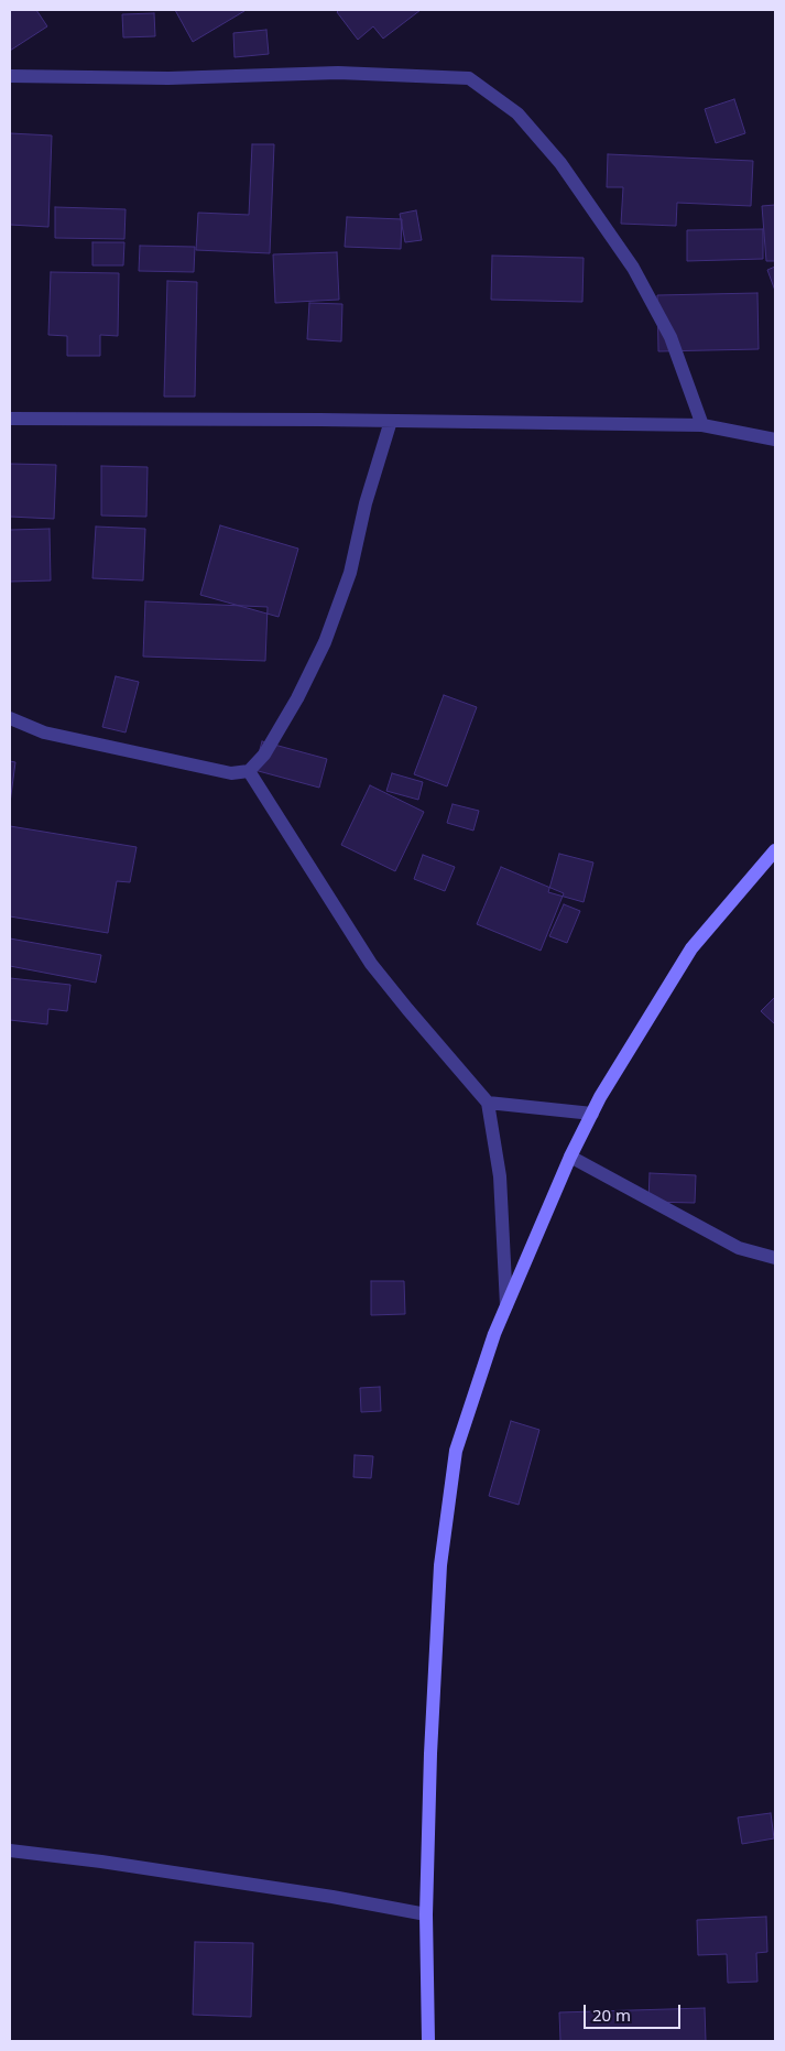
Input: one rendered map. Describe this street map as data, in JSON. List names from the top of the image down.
{
  "scale_bar": "20 m"
}
